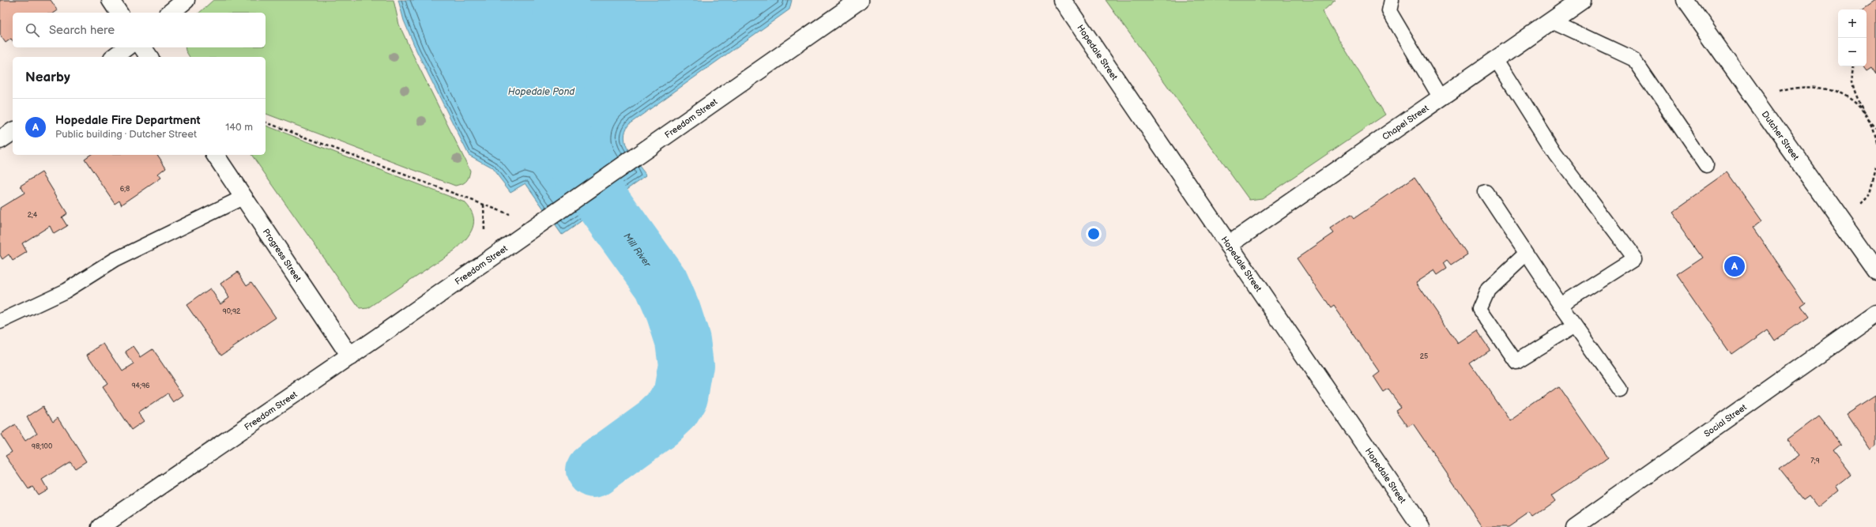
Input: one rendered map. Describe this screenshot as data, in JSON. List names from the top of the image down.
{
  "streets": {
    "street": [
      "Hopedale Street",
      "Freedom Street",
      "Chapel Street",
      "Dutcher Street",
      "Progress Street",
      "Social Street"
    ]
  },
  "crossings": [
    ["Hopedale Street", "Chapel Street"],
    ["Freedom Street", "Progress Street"]
  ],
  "water": ["Hopedale Pond", "Mill River"],
  "house_numbers": [
    "6;8",
    "2;4",
    "90;92",
    "25",
    "94;96",
    "98;100",
    "7;9"
  ],
  "page": {
    "map_buttons": ["+", "−"],
    "search": "Search here",
    "heading": "Nearby",
    "list": [
      {
        "mark": "A",
        "name": "Hopedale Fire Department",
        "note": "Public building · Dutcher Street",
        "value": "140 m"
      }
    ],
    "pins": "A"
  }
}
